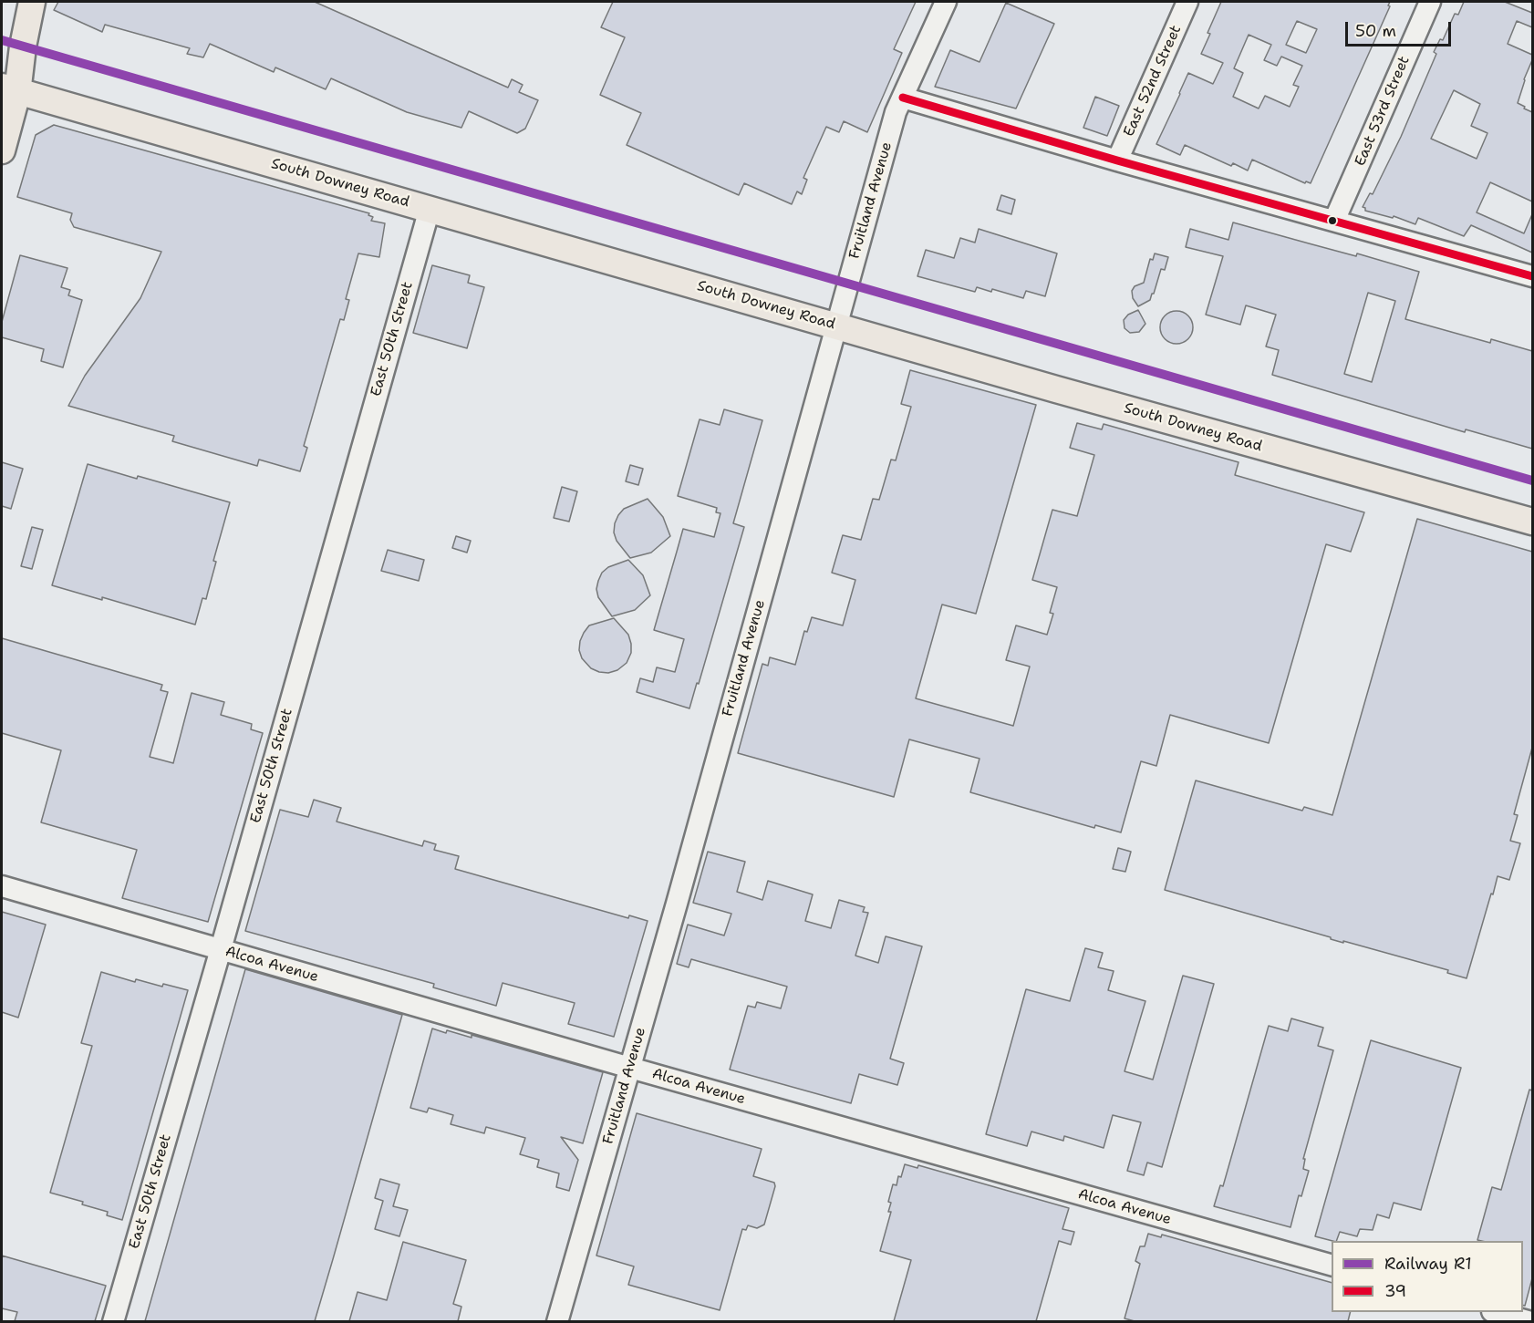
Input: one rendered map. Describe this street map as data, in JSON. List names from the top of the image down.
{
  "streets": {
    "main road": ["South Downey Road"],
    "street": [
      "East 52nd Street",
      "East 53rd Street",
      "Fruitland Avenue",
      "East 50th Street",
      "Alcoa Avenue"
    ]
  },
  "crossings": [
    ["South Downey Road", "Fruitland Avenue"],
    ["South Downey Road", "East 50th Street"],
    ["Fruitland Avenue", "Alcoa Avenue"],
    ["East 50th Street", "Alcoa Avenue"]
  ],
  "lines": ["rail line R1", "transit line 39"],
  "legend": ["Railway R1", "39"],
  "scale_bar": "50 m"
}
